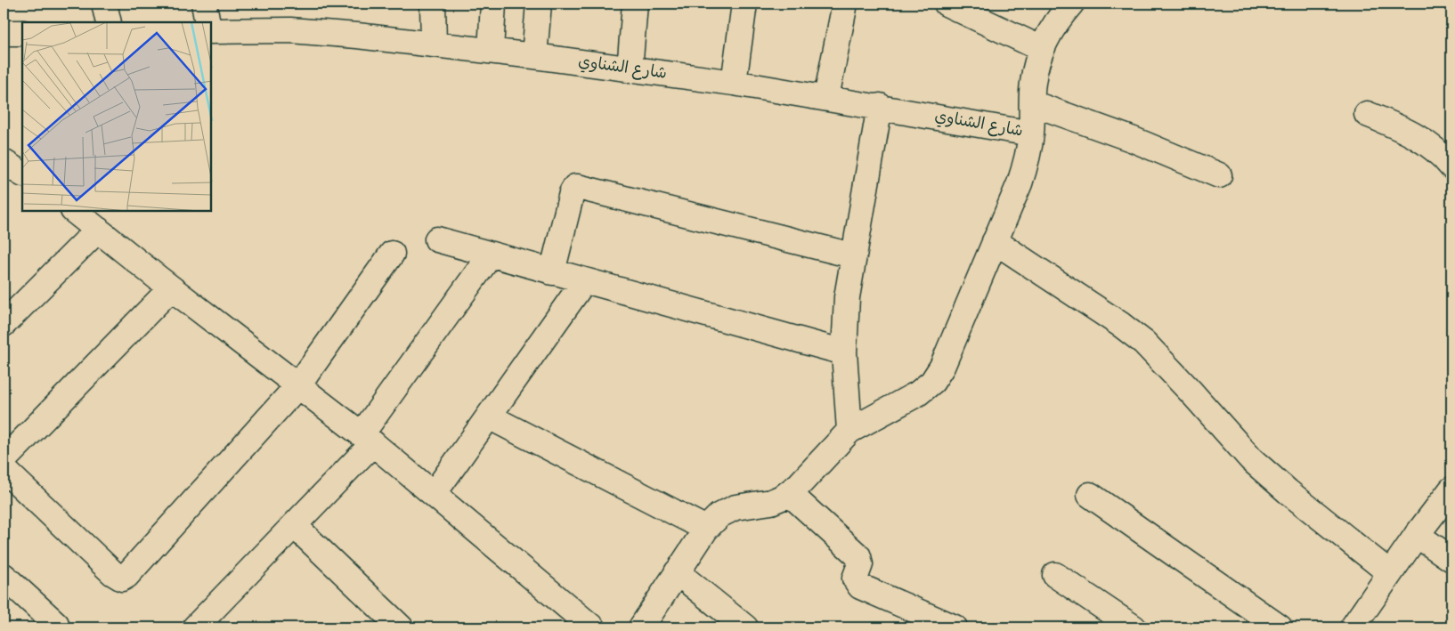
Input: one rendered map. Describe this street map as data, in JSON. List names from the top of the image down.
{
  "streets": {
    "street": ["شارع الشناوي"]
  }
}
